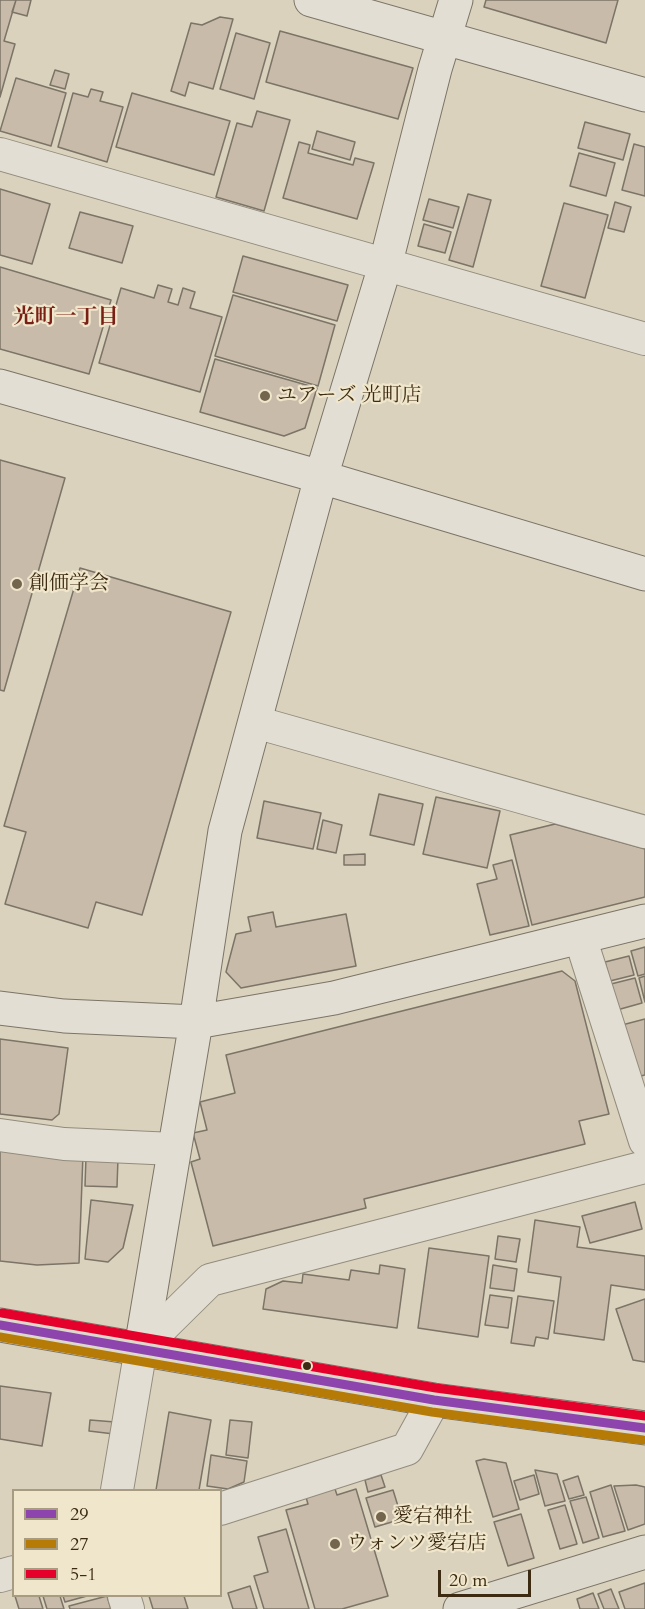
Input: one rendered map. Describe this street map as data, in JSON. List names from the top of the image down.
{
  "districts": ["光町一丁目"],
  "places": [
    "ユアーズ 光町店",
    "創価学会",
    "愛宕神社",
    "ウォンツ愛宕店"
  ],
  "lines": ["transit line 5-1", "transit line 29", "transit line 27"],
  "legend": ["29", "27", "5-1"],
  "scale_bar": "20 m"
}
